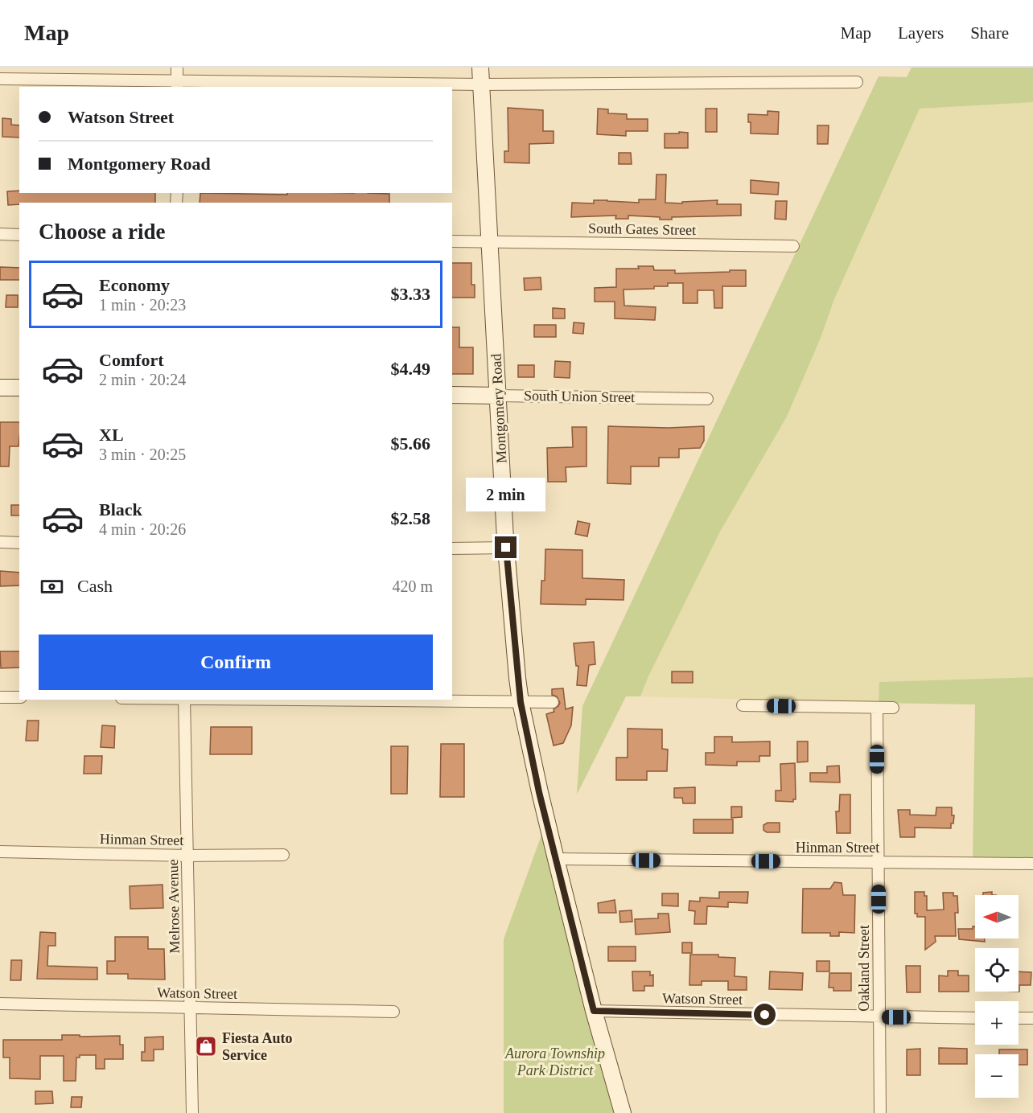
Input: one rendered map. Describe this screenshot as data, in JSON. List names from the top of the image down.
{
  "streets": {
    "street": [
      "South Gates Street",
      "South Union Street",
      "Montgomery Road",
      "Hinman Street",
      "Melrose Avenue",
      "Oakland Street",
      "Watson Street"
    ]
  },
  "crossings": [
    ["South Gates Street", "Montgomery Road"],
    ["South Union Street", "Montgomery Road"],
    ["Montgomery Road", "Hinman Street"],
    ["Montgomery Road", "Watson Street"],
    ["Hinman Street", "Melrose Avenue"],
    ["Hinman Street", "Oakland Street"],
    ["Melrose Avenue", "Watson Street"],
    ["Oakland Street", "Watson Street"]
  ],
  "parks": ["Aurora Township Park District"],
  "places": {
    "shop": ["Fiesta Auto Service"]
  },
  "north": "left",
  "page": {
    "header": "Map",
    "nav": ["Map", "Layers", "Share"],
    "banner": ["Watson Street", "Montgomery Road"],
    "heading": "Choose a ride",
    "list": [
      {
        "name": "Economy",
        "note": "1 min · 20:23",
        "value": "$3.33"
      },
      {
        "name": "Comfort",
        "note": "2 min · 20:24",
        "value": "$4.49"
      },
      {
        "name": "XL",
        "note": "3 min · 20:25",
        "value": "$5.66"
      },
      {
        "name": "Black",
        "note": "4 min · 20:26",
        "value": "$2.58"
      }
    ],
    "bubble": "2 min",
    "pay": ["Cash", "420 m"],
    "buttons": "Confirm",
    "map_buttons": ["+", "−"]
  }
}
